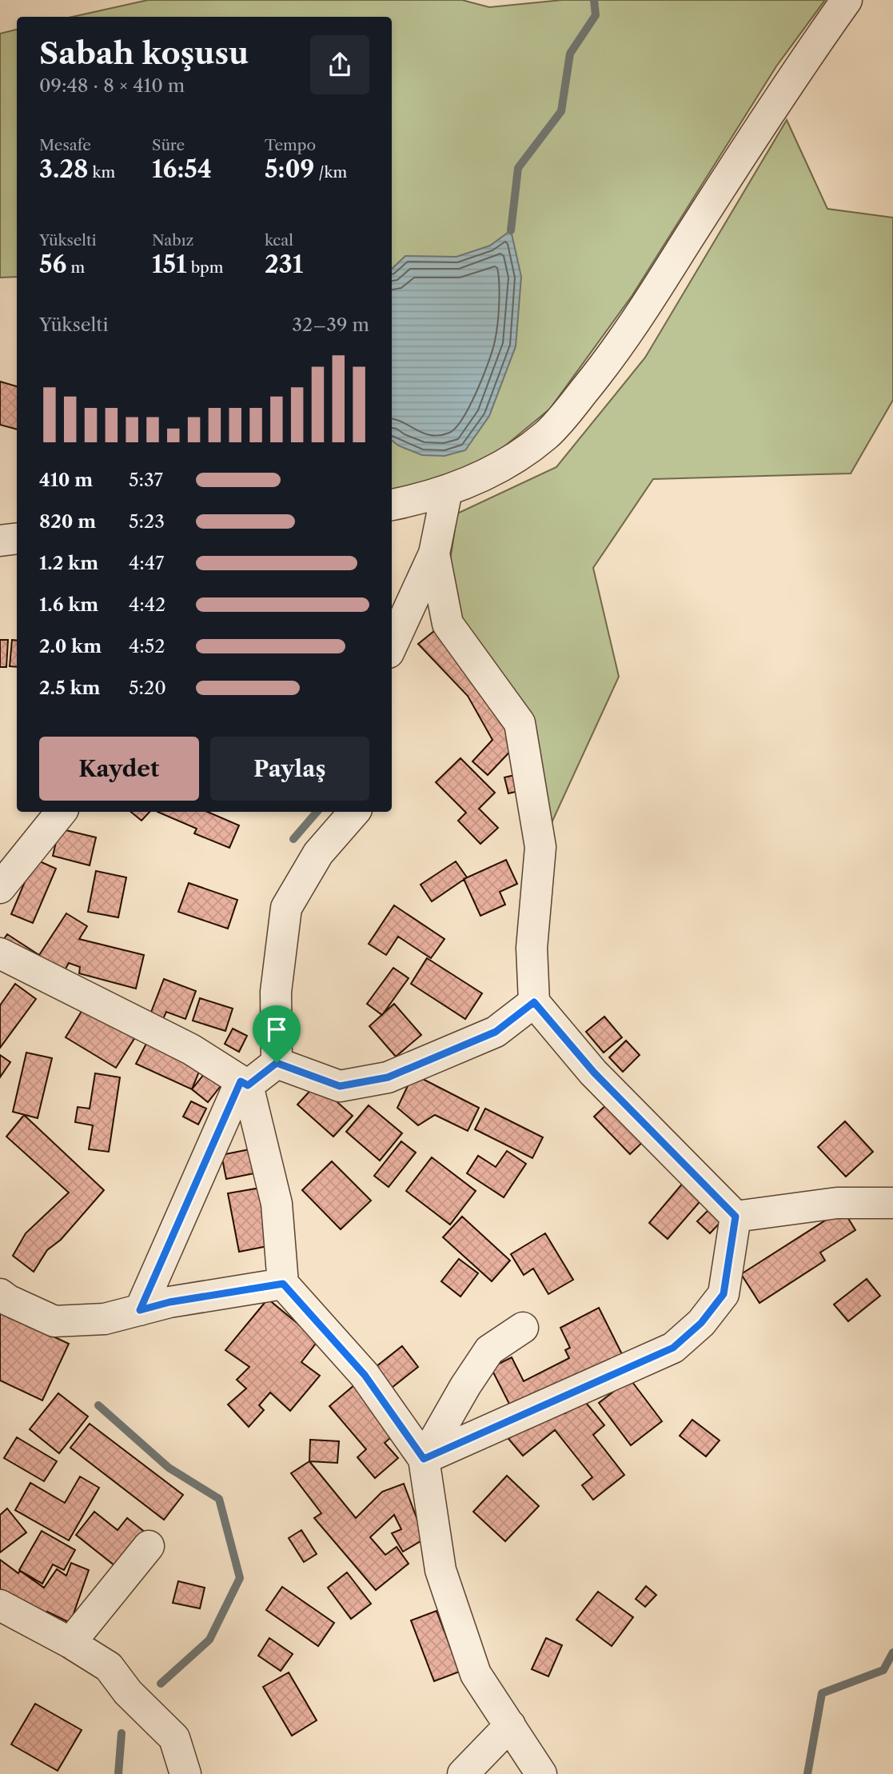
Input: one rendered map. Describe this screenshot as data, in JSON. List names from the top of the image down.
{
  "page": {
    "heading": ["Sabah koşusu", "09:48 · 8 × 410 m"],
    "stats": [
      ["Mesafe", "3.28 km"],
      ["Süre", "16:54"],
      ["Tempo", "5:09 /km"],
      ["Yükselti", "56 m"],
      ["Nabız", "151 bpm"],
      ["kcal", "231"]
    ],
    "chart": ["Yükselti", "32–39 m"],
    "list": [
      {
        "name": "410 m",
        "note": "5:37"
      },
      {
        "name": "820 m",
        "note": "5:23"
      },
      {
        "name": "1.2 km",
        "note": "4:47"
      },
      {
        "name": "1.6 km",
        "note": "4:42"
      },
      {
        "name": "2.0 km",
        "note": "4:52"
      },
      {
        "name": "2.5 km",
        "note": "5:20"
      }
    ],
    "buttons": ["Kaydet", "Paylaş"]
  }
}
